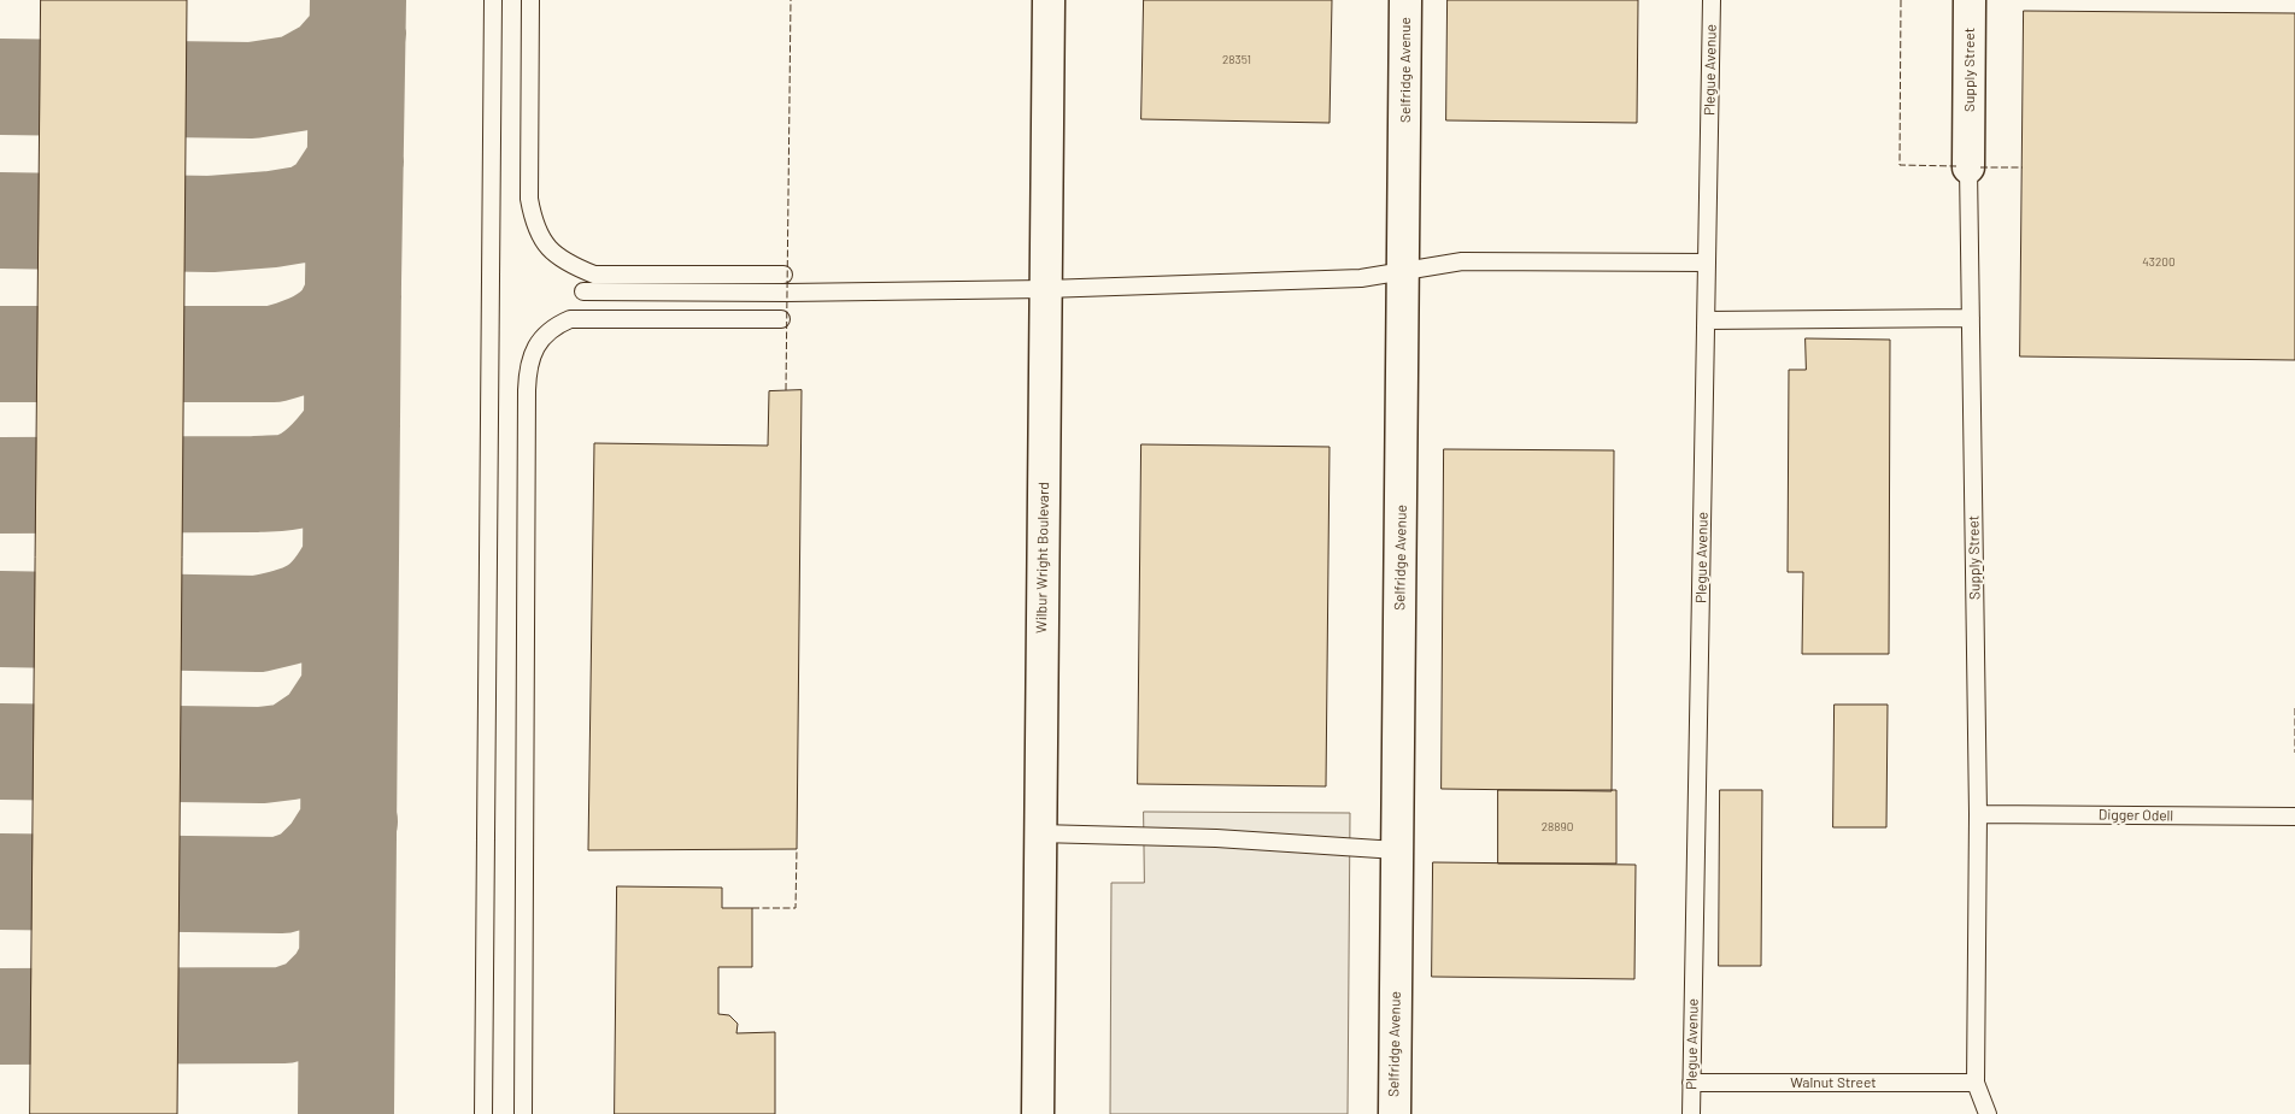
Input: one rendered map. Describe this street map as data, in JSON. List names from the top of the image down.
{
  "streets": {
    "street": ["Selfridge Avenue", "Supply Street", "Wilbur Wright Boulevard"],
    "lane": ["Plegue Avenue", "Digger Odell", "Walnut Street"]
  },
  "crossings": [
    ["Plegue Avenue", "Walnut Street"],
    ["Supply Street", "Digger Odell"],
    ["Supply Street", "Walnut Street"]
  ],
  "house_numbers": ["28351", "43200", "28890"]
}
